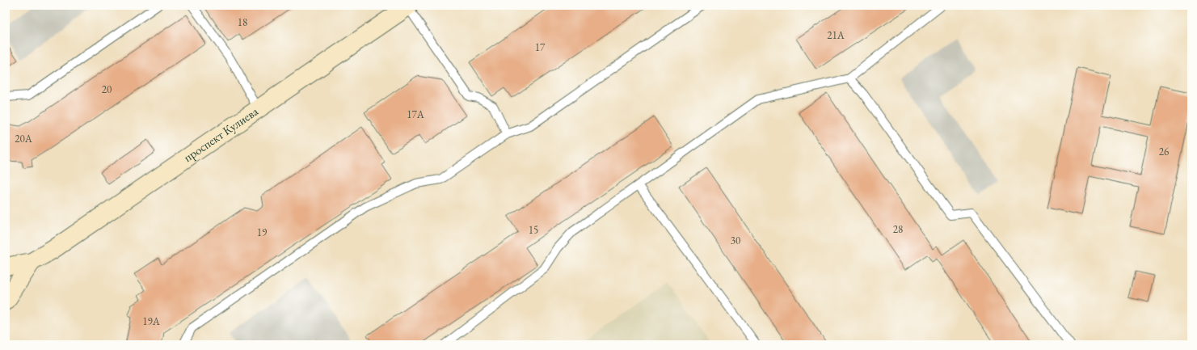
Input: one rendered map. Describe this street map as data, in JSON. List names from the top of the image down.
{
  "streets": {
    "main road": ["проспект Кулиева"]
  },
  "house_numbers": [
    "18",
    "21А",
    "17",
    "20",
    "17А",
    "20А",
    "26",
    "28",
    "15",
    "19",
    "30",
    "19А"
  ]
}
